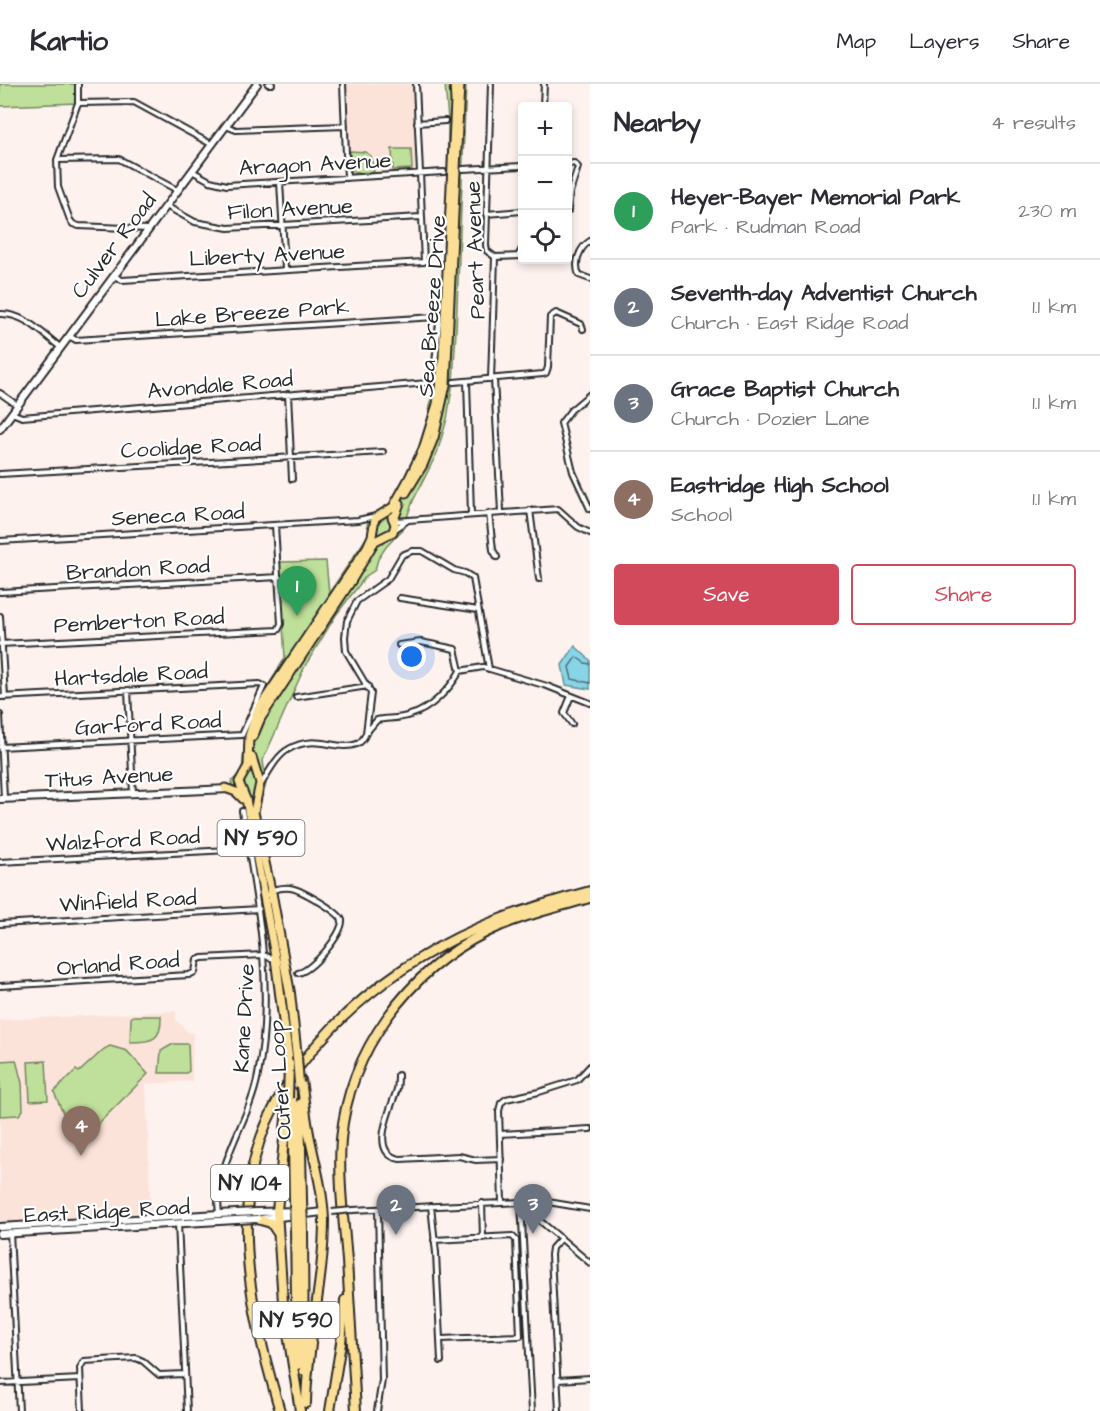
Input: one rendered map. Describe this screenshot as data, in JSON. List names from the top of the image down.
{
  "streets": {
    "highway": ["NY 590", "Outer Loop", "NY 104"],
    "main road": [
      "Culver Road",
      "Sea Breeze Drive",
      "Titus Avenue",
      "East Ridge Road"
    ],
    "street": [
      "Aragon Avenue",
      "Filon Avenue",
      "Peart Avenue",
      "Liberty Avenue",
      "Lake Breeze Park",
      "Avondale Road",
      "Coolidge Road",
      "Seneca Road",
      "Brandon Road",
      "Pemberton Road",
      "Hartsdale Road",
      "Garford Road",
      "Walzford Road",
      "Winfield Road",
      "Orland Road",
      "Kane Drive"
    ]
  },
  "crossings": [
    ["Aragon Avenue", "Culver Road"],
    ["Filon Avenue", "Culver Road"],
    ["Filon Avenue", "Liberty Avenue"],
    ["Culver Road", "Liberty Avenue"],
    ["Culver Road", "Lake Breeze Park"],
    ["Culver Road", "Avondale Road"],
    ["Sea Breeze Drive", "Seneca Road"],
    ["Lake Breeze Park", "Avondale Road"],
    ["Brandon Road", "Pemberton Road"],
    ["Hartsdale Road", "Garford Road"],
    ["Titus Avenue", "Outer Loop"],
    ["Walzford Road", "Kane Drive"],
    ["Winfield Road", "Kane Drive"],
    ["Orland Road", "Kane Drive"],
    ["Kane Drive", "Outer Loop"],
    ["Kane Drive", "East Ridge Road"]
  ],
  "page": {
    "header": "Kartio",
    "nav": ["Map", "Layers", "Share"],
    "heading": ["Nearby", "4 results"],
    "map_buttons": ["+", "−"],
    "list": [
      {
        "mark": "1",
        "name": "Heyer-Bayer Memorial Park",
        "note": "Park · Rudman Road",
        "value": "230 m"
      },
      {
        "mark": "2",
        "name": "Seventh-day Adventist Church",
        "note": "Church · East Ridge Road",
        "value": "1.1 km"
      },
      {
        "mark": "3",
        "name": "Grace Baptist Church",
        "note": "Church · Dozier Lane",
        "value": "1.1 km"
      },
      {
        "mark": "4",
        "name": "Eastridge High School",
        "note": "School",
        "value": "1.1 km"
      }
    ],
    "buttons": ["Save", "Share"],
    "pins": [
      "1",
      "4",
      "3",
      "2"
    ]
  }
}
